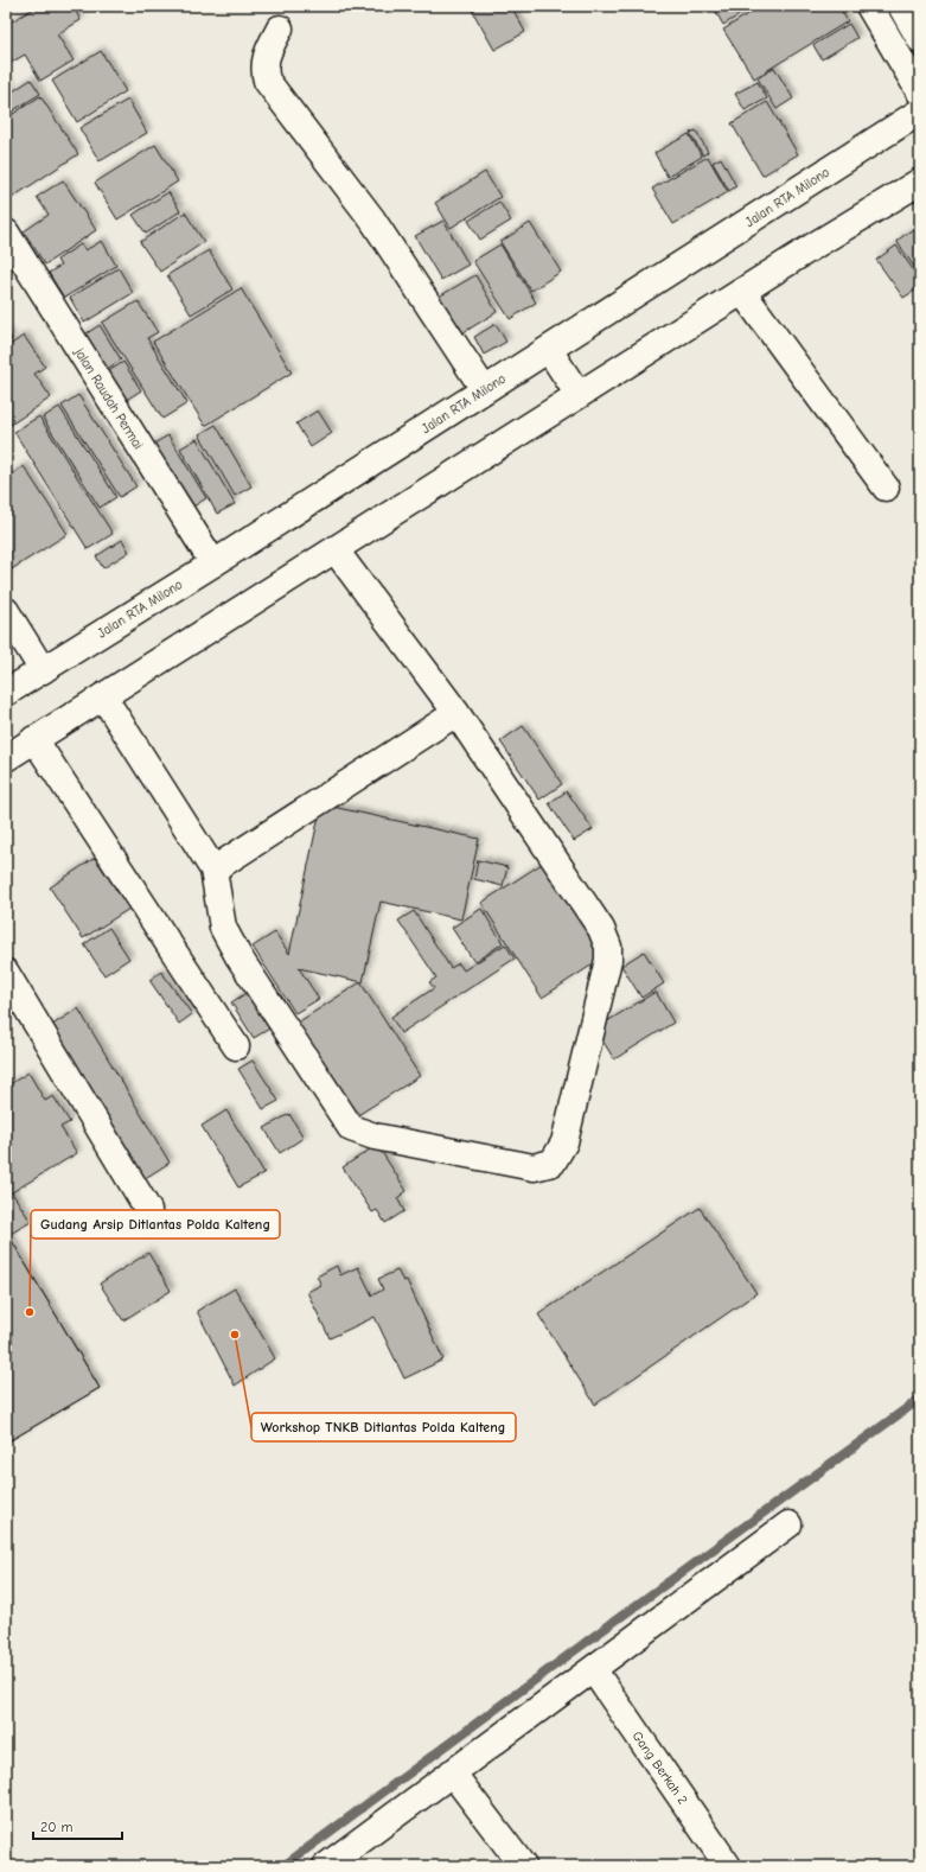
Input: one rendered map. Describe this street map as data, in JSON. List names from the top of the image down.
{
  "streets": {
    "main road": ["Jalan RTA Milono", "jalan Raudah Permai", "Gang Berkah 2"]
  },
  "crossings": [
    ["Jalan RTA Milono", "jalan Raudah Permai"]
  ],
  "places": ["Gudang Arsip Ditlantas Polda Kalteng", "Workshop TNKB Ditlantas Polda Kalteng"],
  "scale_bar": "20 m"
}
